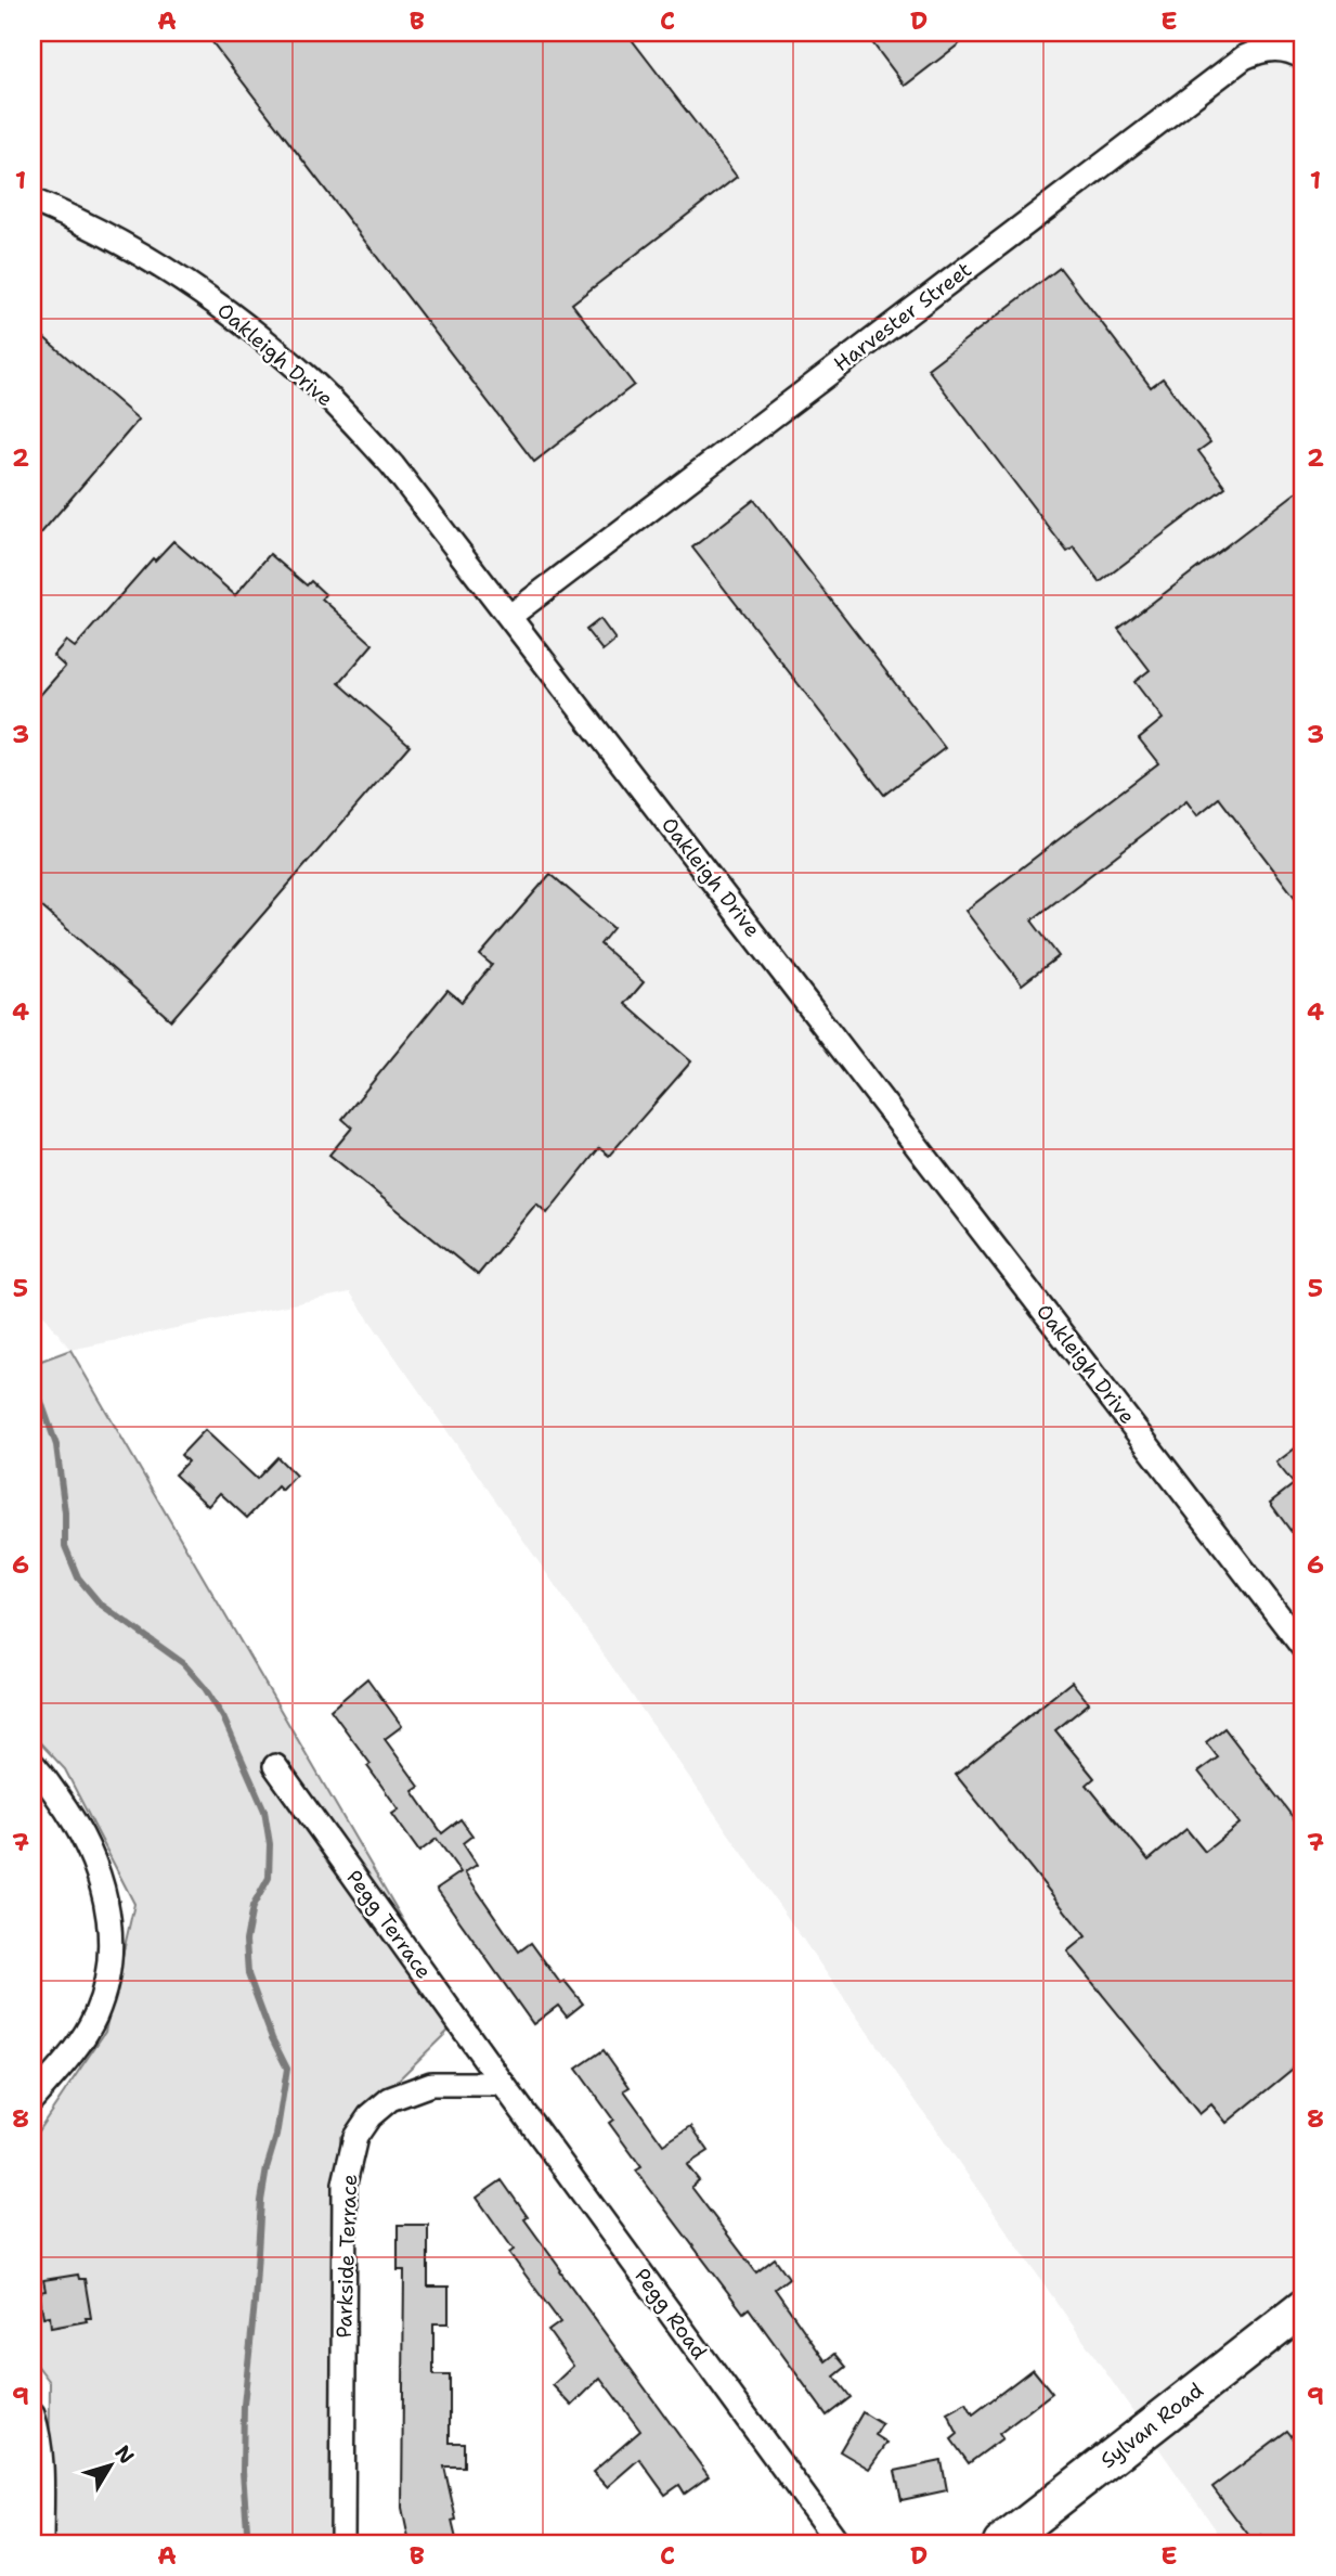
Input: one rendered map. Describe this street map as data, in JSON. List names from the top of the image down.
{
  "streets": {
    "main road": ["Sylvan Road"],
    "street": [
      "Harvester Street",
      "Oakleigh Drive",
      "Pegg Terrace",
      "Parkside Terrace",
      "Pegg Road"
    ]
  },
  "crossings": [
    ["Harvester Street", "Oakleigh Drive"],
    ["Pegg Terrace", "Parkside Terrace"],
    ["Pegg Terrace", "Pegg Road"],
    ["Parkside Terrace", "Pegg Road"]
  ],
  "north": "top right",
  "grid": {
    "columns": [
      "A",
      "B",
      "C",
      "D",
      "E"
    ],
    "rows": [
      "1",
      "2",
      "3",
      "4",
      "5",
      "6",
      "7",
      "8",
      "9"
    ]
  }
}
